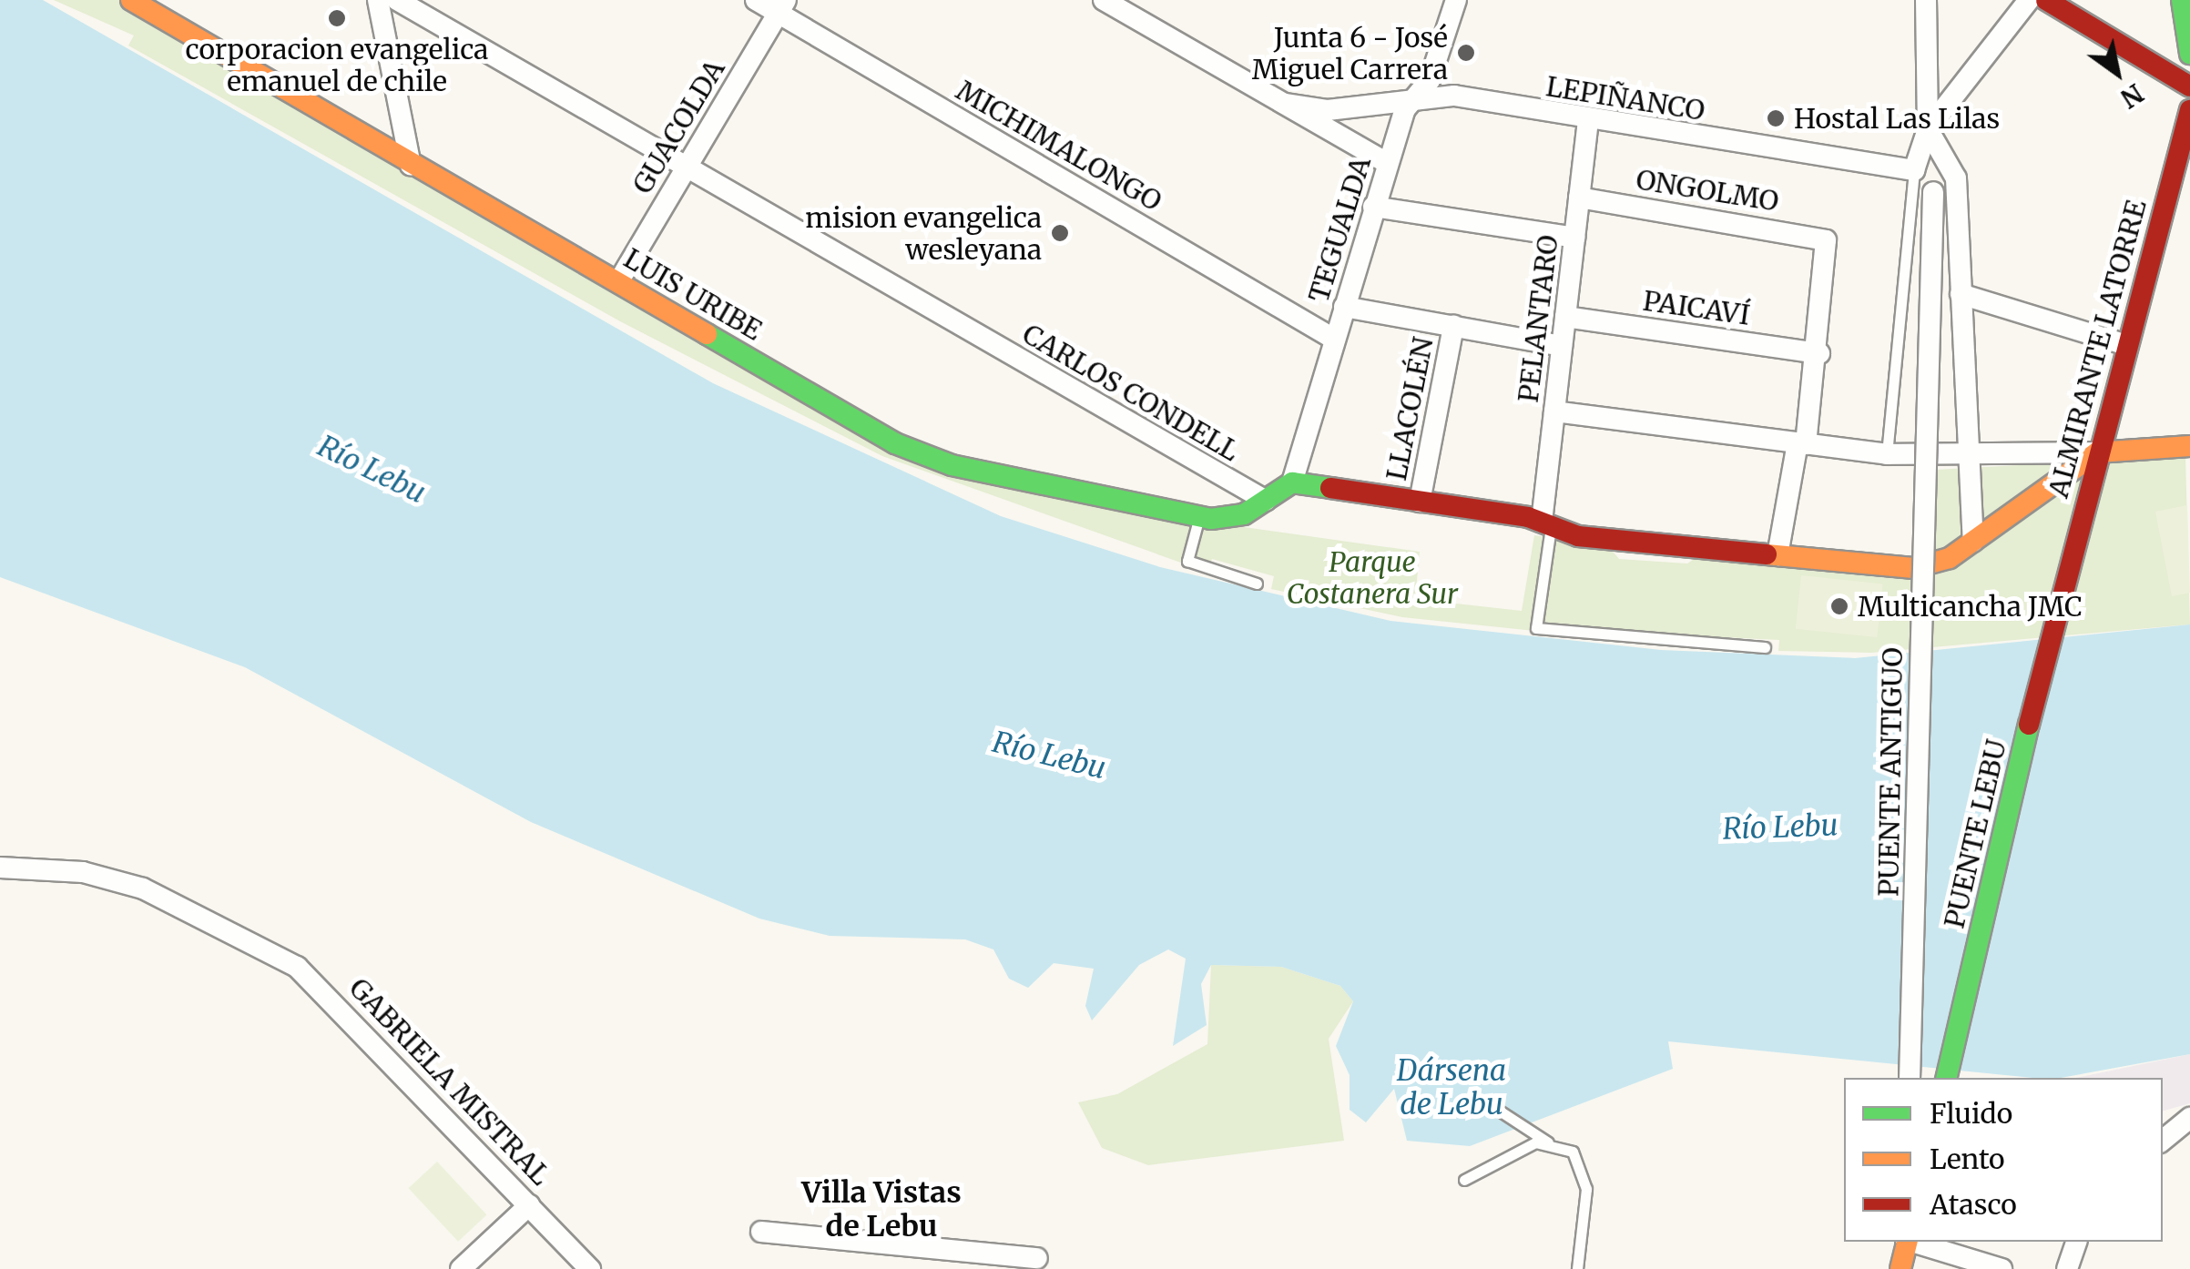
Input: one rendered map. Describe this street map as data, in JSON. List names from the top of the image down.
{
  "streets": {
    "street": [
      "LEPIÑANCO",
      "GUACOLDA",
      "MICHIMALONGO",
      "ONGOLMO",
      "TEGUALDA",
      "LUIS URIBE",
      "PAICAVÍ",
      "PELANTARO",
      "ALMIRANTE LATORRE",
      "CARLOS CONDELL",
      "LLACOLÉN",
      "PUENTE ANTIGUO",
      "PUENTE LEBU",
      "GABRIELA MISTRAL"
    ]
  },
  "crossings": [
    ["LEPIÑANCO", "TEGUALDA"],
    ["LEPIÑANCO", "PELANTARO"],
    ["LEPIÑANCO", "PUENTE ANTIGUO"],
    ["GUACOLDA", "MICHIMALONGO"],
    ["GUACOLDA", "LUIS URIBE"],
    ["GUACOLDA", "CARLOS CONDELL"],
    ["MICHIMALONGO", "TEGUALDA"],
    ["ONGOLMO", "PAICAVÍ"],
    ["ONGOLMO", "PELANTARO"],
    ["LUIS URIBE", "CARLOS CONDELL"],
    ["PAICAVÍ", "PELANTARO"],
    ["ALMIRANTE LATORRE", "PUENTE LEBU"]
  ],
  "districts": ["Villa Vistas de Lebu"],
  "water": ["Río Lebu", "Dársena de Lebu"],
  "parks": ["Parque Costanera Sur"],
  "places": [
    "corporacion evangelica emanuel de chile",
    "Junta 6 - José Miguel Carrera",
    "Hostal Las Lilas",
    "mision evangelica wesleyana",
    "Multicancha JMC"
  ],
  "legend": ["Fluido", "Lento", "Atasco"],
  "north": "bottom right"
}
